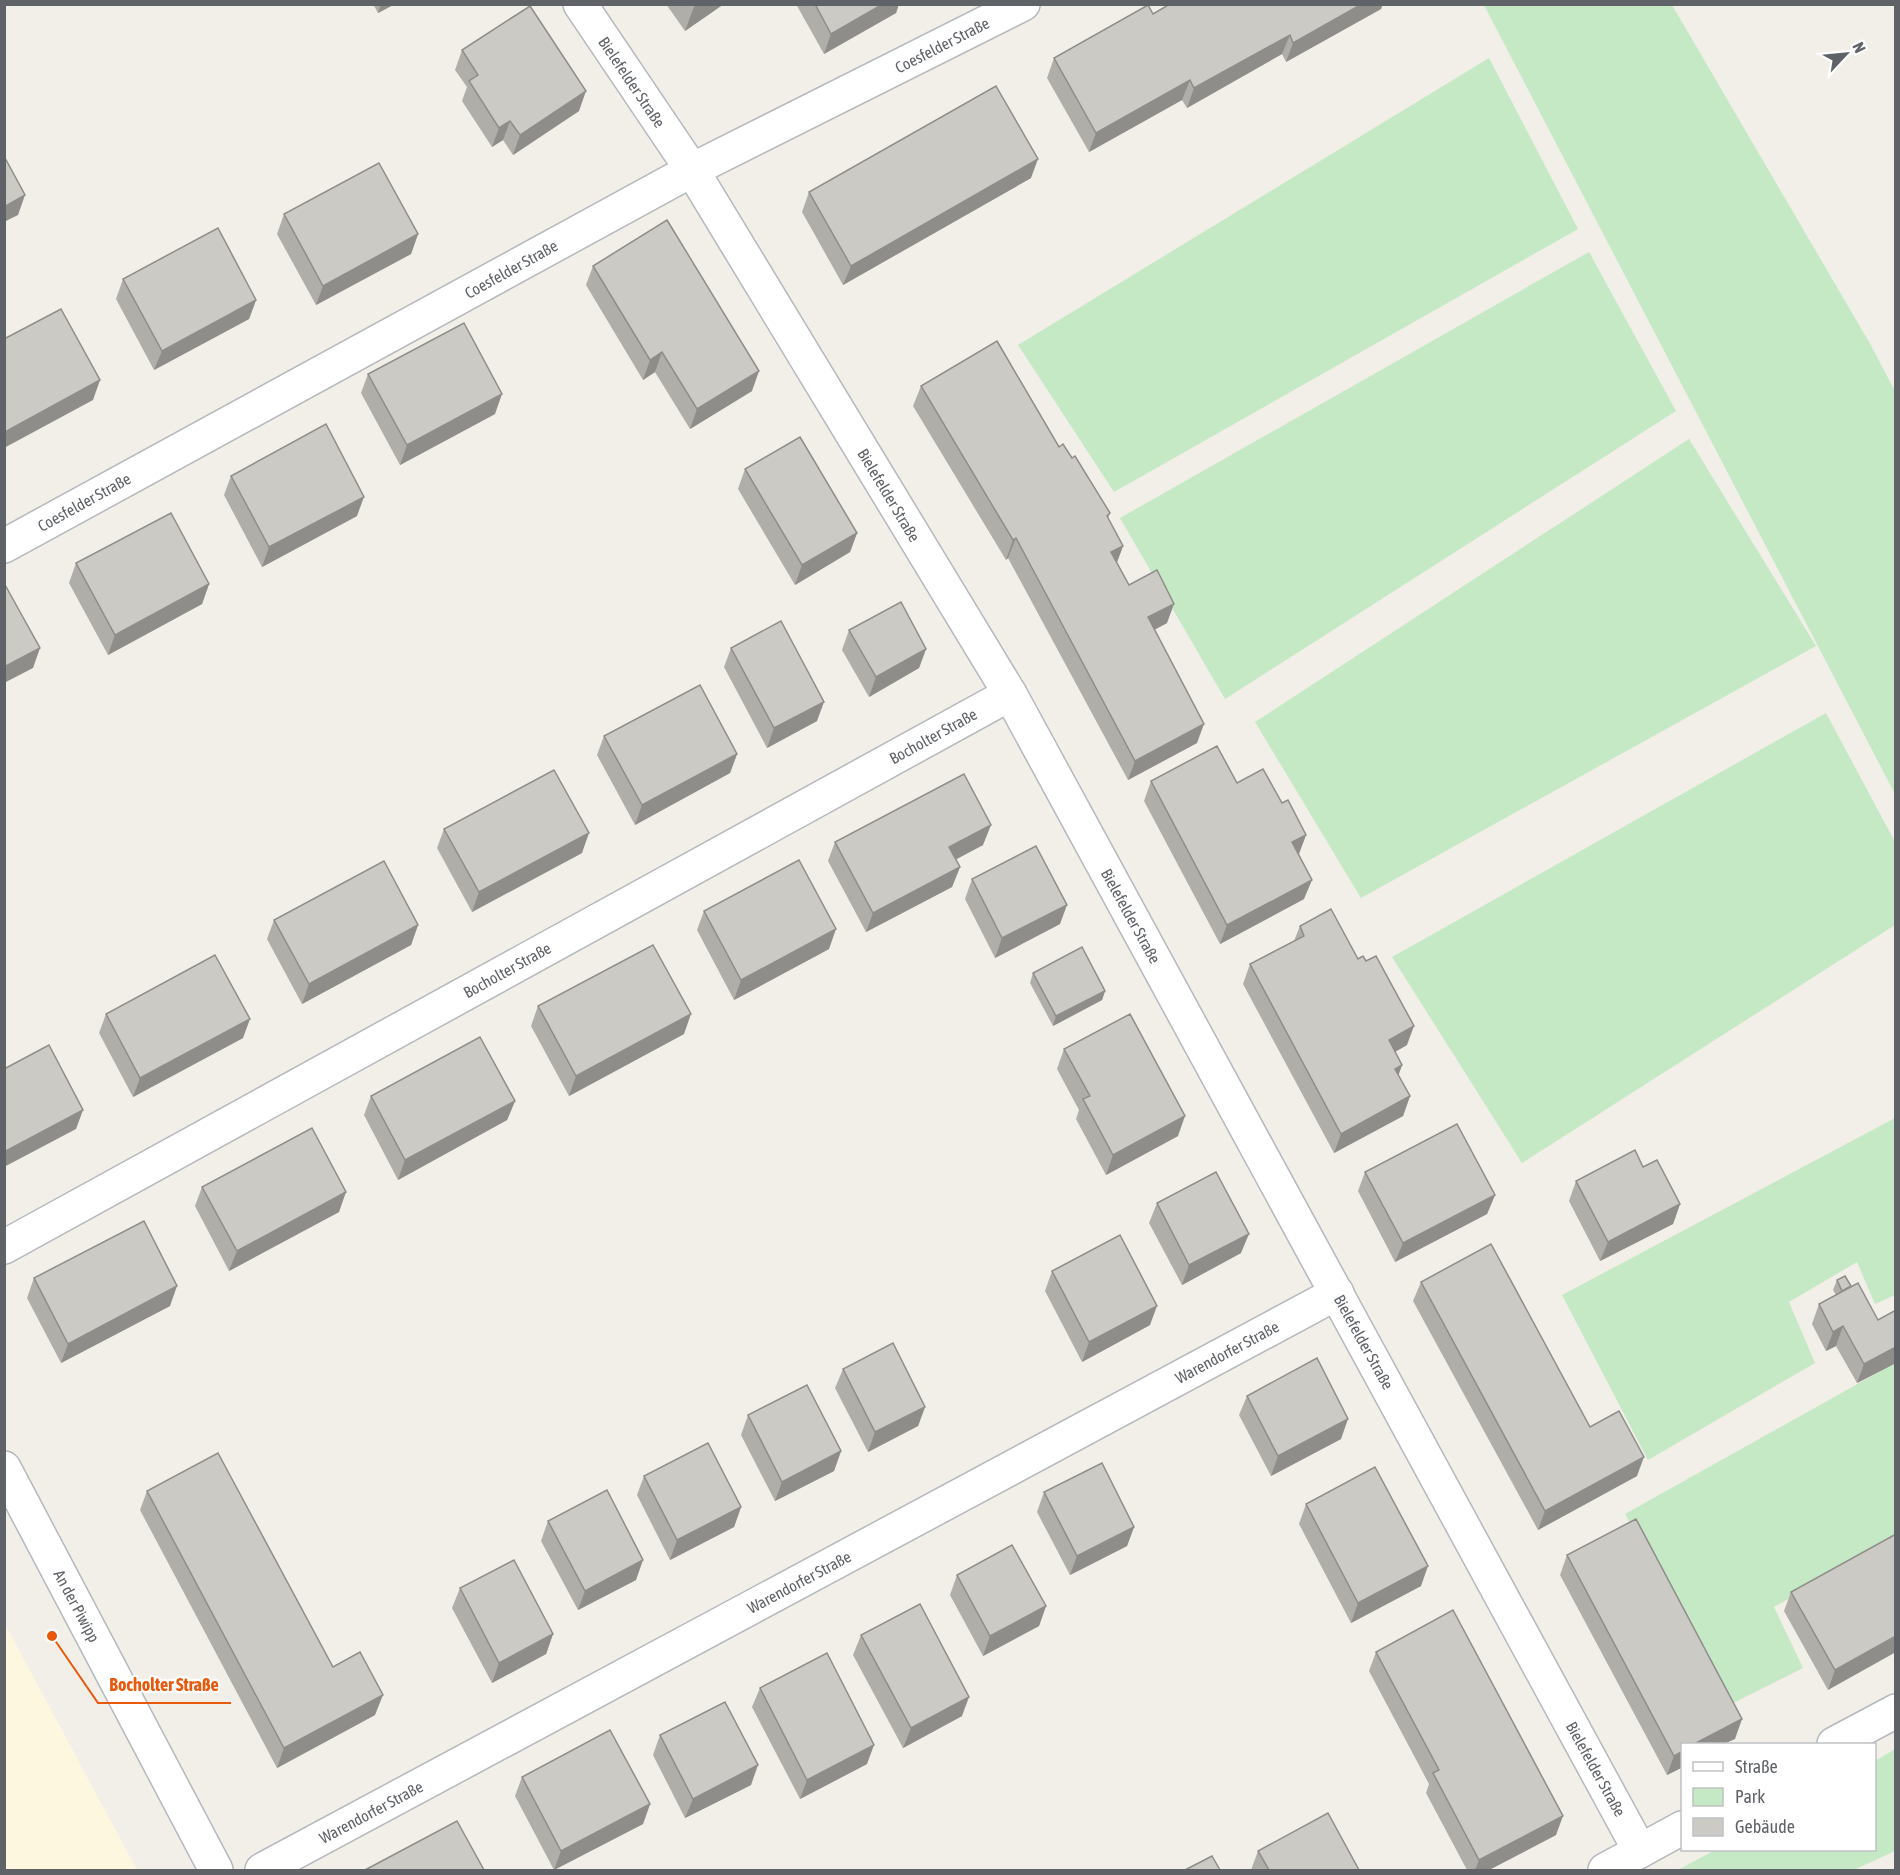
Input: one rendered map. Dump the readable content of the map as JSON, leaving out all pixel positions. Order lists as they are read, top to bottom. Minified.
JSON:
{"streets":{"street":["Coesfelder Straße","Bielefelder Straße","Bocholter Straße","Warendorfer Straße","An der Piwipp"]},"crossings":[["Coesfelder Straße","Bielefelder Straße"],["Bielefelder Straße","Bocholter Straße"],["Bielefelder Straße","Warendorfer Straße"]],"places":["Bocholter Straße"],"legend":["Straße","Park","Gebäude"],"north":"top right"}
